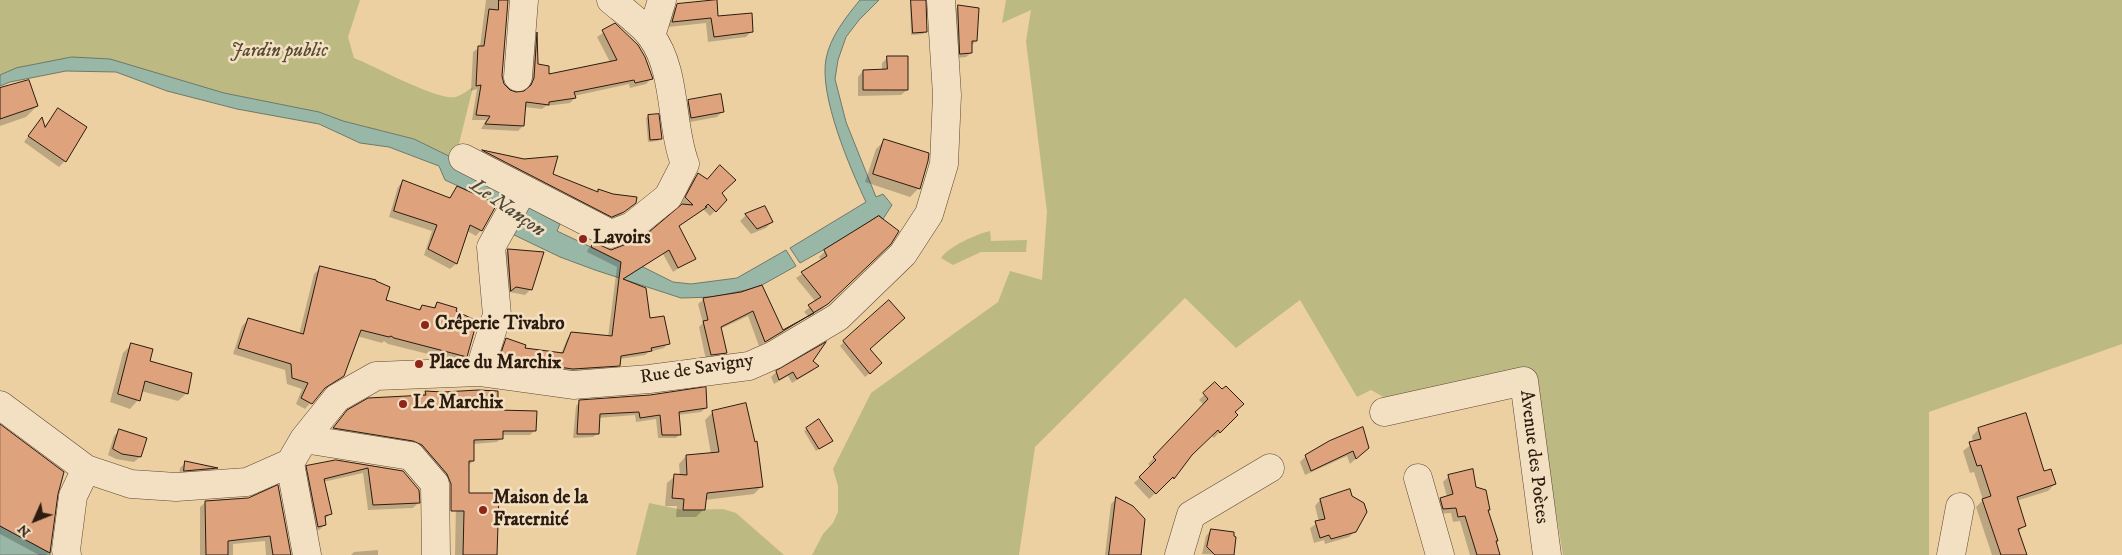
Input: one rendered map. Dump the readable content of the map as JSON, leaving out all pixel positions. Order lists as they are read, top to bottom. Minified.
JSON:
{"streets":{"street":["Rue de Savigny","Avenue des Poètes"]},"water":["Le Nançon"],"parks":["Jardin public"],"places":["Lavoirs","Crêperie Tivabro","Place du Marchix","Le Marchix","Maison de la Fraternité"],"north":"bottom left"}
